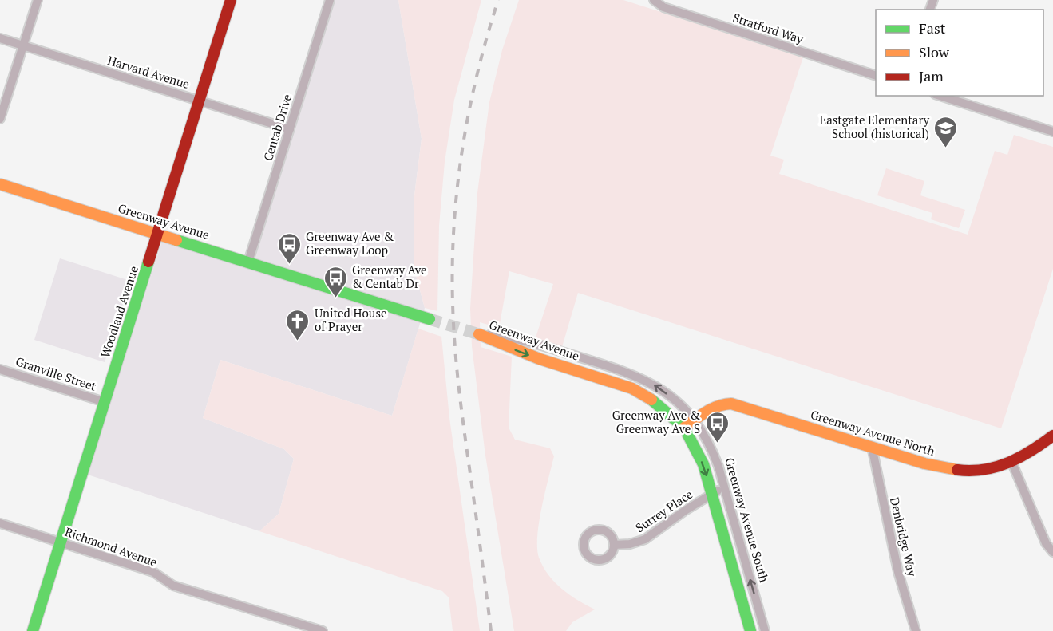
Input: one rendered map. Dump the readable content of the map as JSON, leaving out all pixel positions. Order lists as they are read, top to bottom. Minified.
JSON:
{"streets":{"street":["Stratford Way","Harvard Avenue","Centab Drive","Greenway Avenue","Woodland Avenue","Granville Street","Greenway Avenue North","Surrey Place","Greenway Avenue South","Denbridge Way","Richmond Avenue"]},"crossings":[["Harvard Avenue","Centab Drive"],["Harvard Avenue","Woodland Avenue"],["Centab Drive","Greenway Avenue"],["Greenway Avenue","Woodland Avenue"],["Greenway Avenue","Greenway Avenue North"],["Greenway Avenue","Greenway Avenue South"],["Woodland Avenue","Granville Street"],["Woodland Avenue","Richmond Avenue"],["Greenway Avenue North","Greenway Avenue South"],["Greenway Avenue North","Denbridge Way"],["Surrey Place","Greenway Avenue South"]],"places":{"school or university":["Eastgate Elementary School (historical)"],"bus stop":["Greenway Ave & Greenway Loop","Greenway Ave & Centab Dr","Greenway Ave & Greenway Ave S"],"church":["United House of Prayer"]},"legend":["Fast","Slow","Jam"]}
